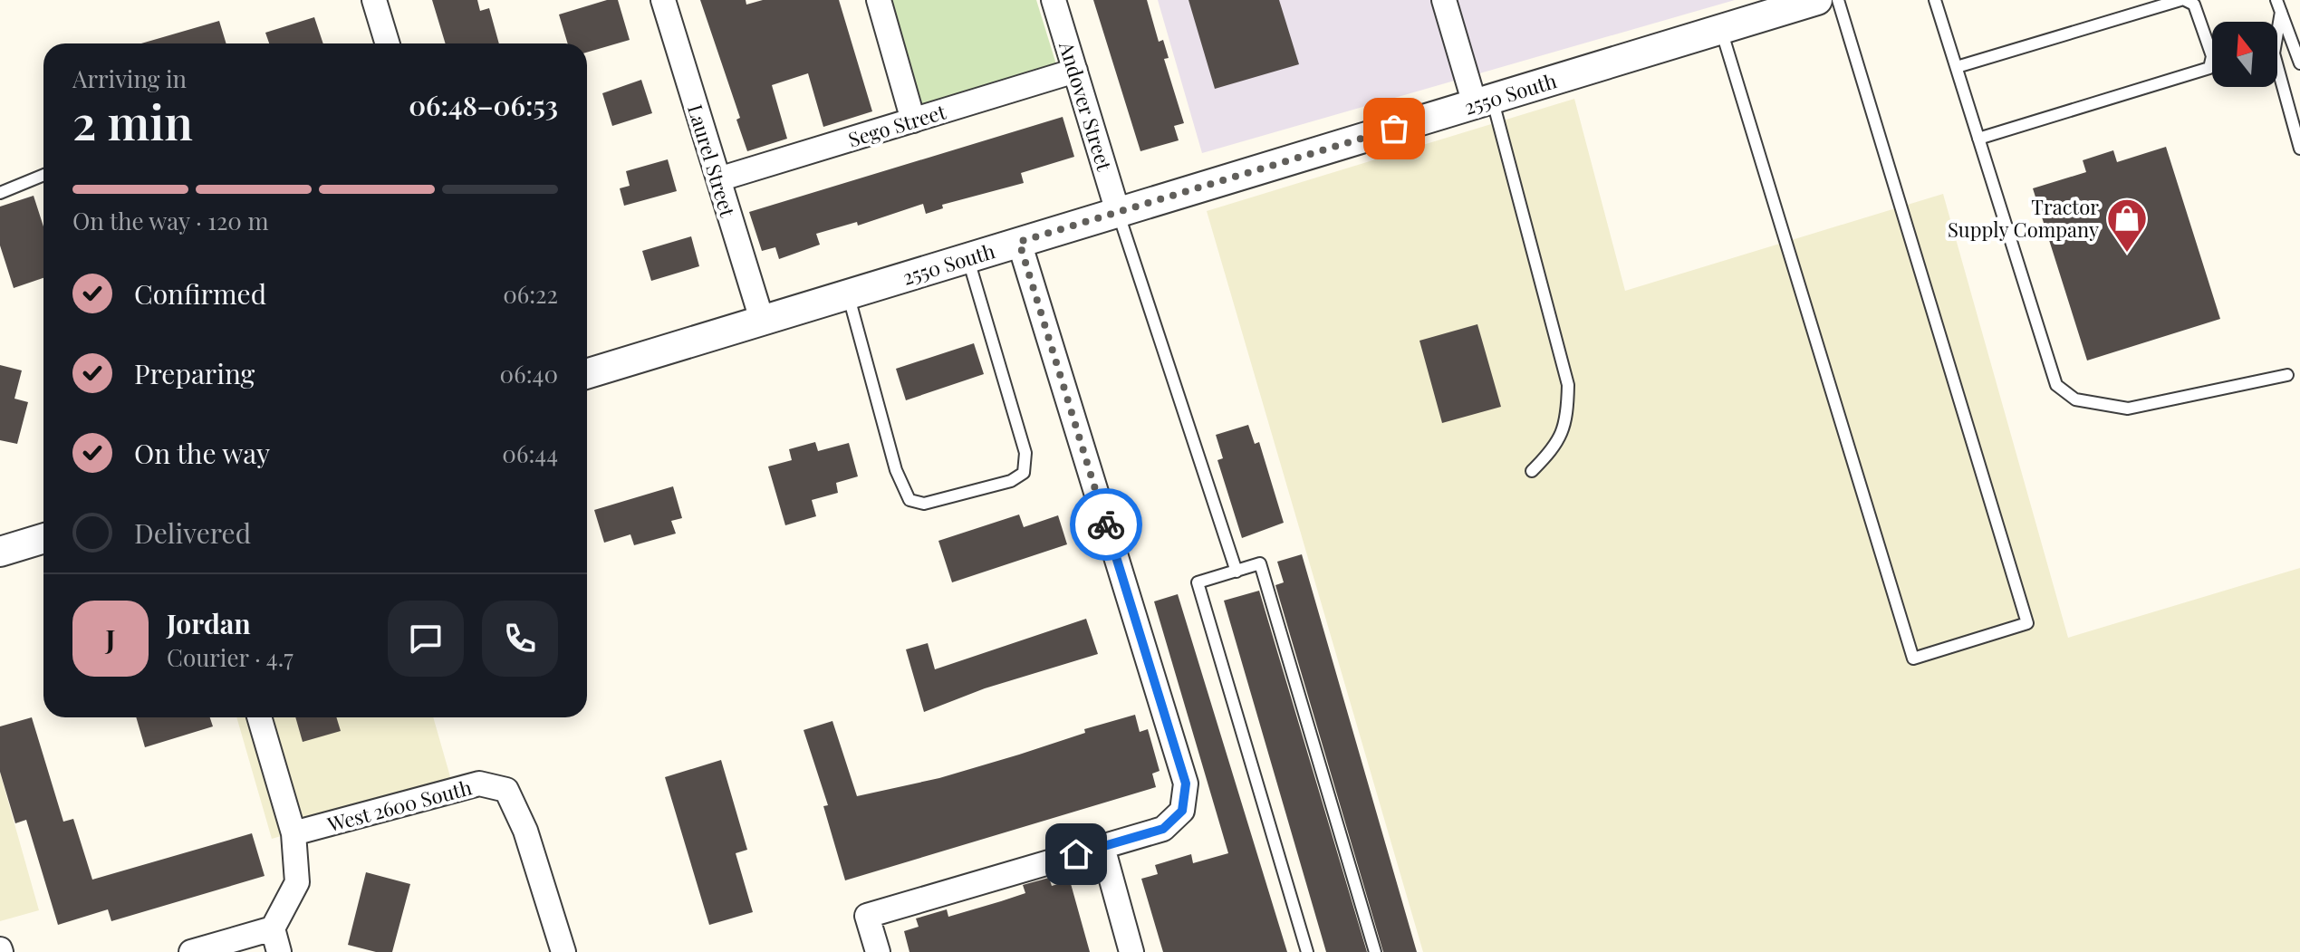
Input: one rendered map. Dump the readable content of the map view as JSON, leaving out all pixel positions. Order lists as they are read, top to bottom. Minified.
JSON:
{"streets":{"street":["2550 South","Andover Street","Sego Street","Laurel Street","West 2600 South"]},"crossings":[["2550 South","Andover Street"],["2550 South","Laurel Street"],["Andover Street","Sego Street"],["Sego Street","Laurel Street"]],"places":{"shop":["Tractor Supply Company"]},"north":"top","page":{"heading":["2 min","Arriving in","06:48–06:53"],"panel":["Jordan","Courier · 4.7"],"bar":"On the way · 120 m","list":[["Confirmed","06:22"],["Preparing","06:40"],["On the way","06:44"],"Delivered"],"round":"J"}}
